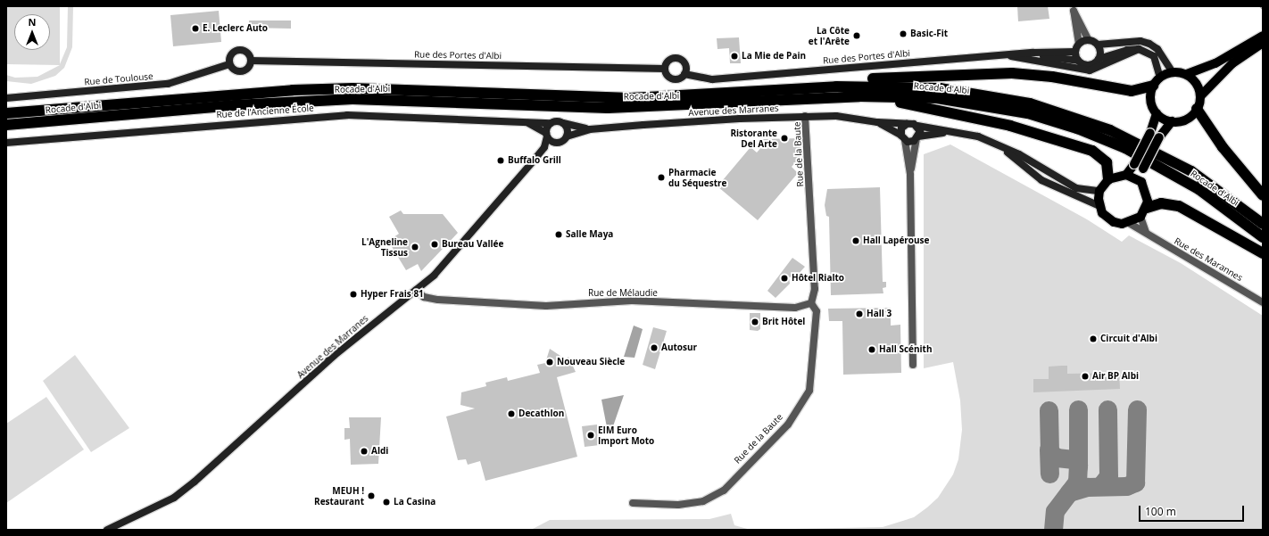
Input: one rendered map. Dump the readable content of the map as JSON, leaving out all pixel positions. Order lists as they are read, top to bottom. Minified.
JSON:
{"streets":{"highway":["Rocade d'Albi"],"street":["Rue des Portes d'Albi","Rue de Toulouse","Avenue des Marranes","Rue de l’Ancienne École","Rue de la Baute","Rue des Marannes","Rue de Mélaudie"]},"crossings":[["Rue des Portes d'Albi","Rue de Toulouse"],["Avenue des Marranes","Rue de l’Ancienne École"],["Avenue des Marranes","Rue de la Baute"],["Avenue des Marranes","Rue de Mélaudie"],["Rue de la Baute","Rue de Mélaudie"]],"places":["E. Leclerc Auto","Basic-Fit","La Côte et l'Arête","La Mie de Pain","Ristorante Del Arte","Buffalo Grill","Pharmacie du Séquestre","Salle Maya","Hall Lapérouse","Bureau Vallée","L'Agneline Tissus","Hôtel Rialto","Hyper Frais 81","Hall 3","Brit Hôtel","Circuit d'Albi","Autosur","Hall Scénith","Nouveau Siècle","Air BP Albi","Decathlon","EIM Euro Import Moto","Aldi","MEUH ! Restaurant","La Casina"],"scale_bar":"100 m","north":"top"}
